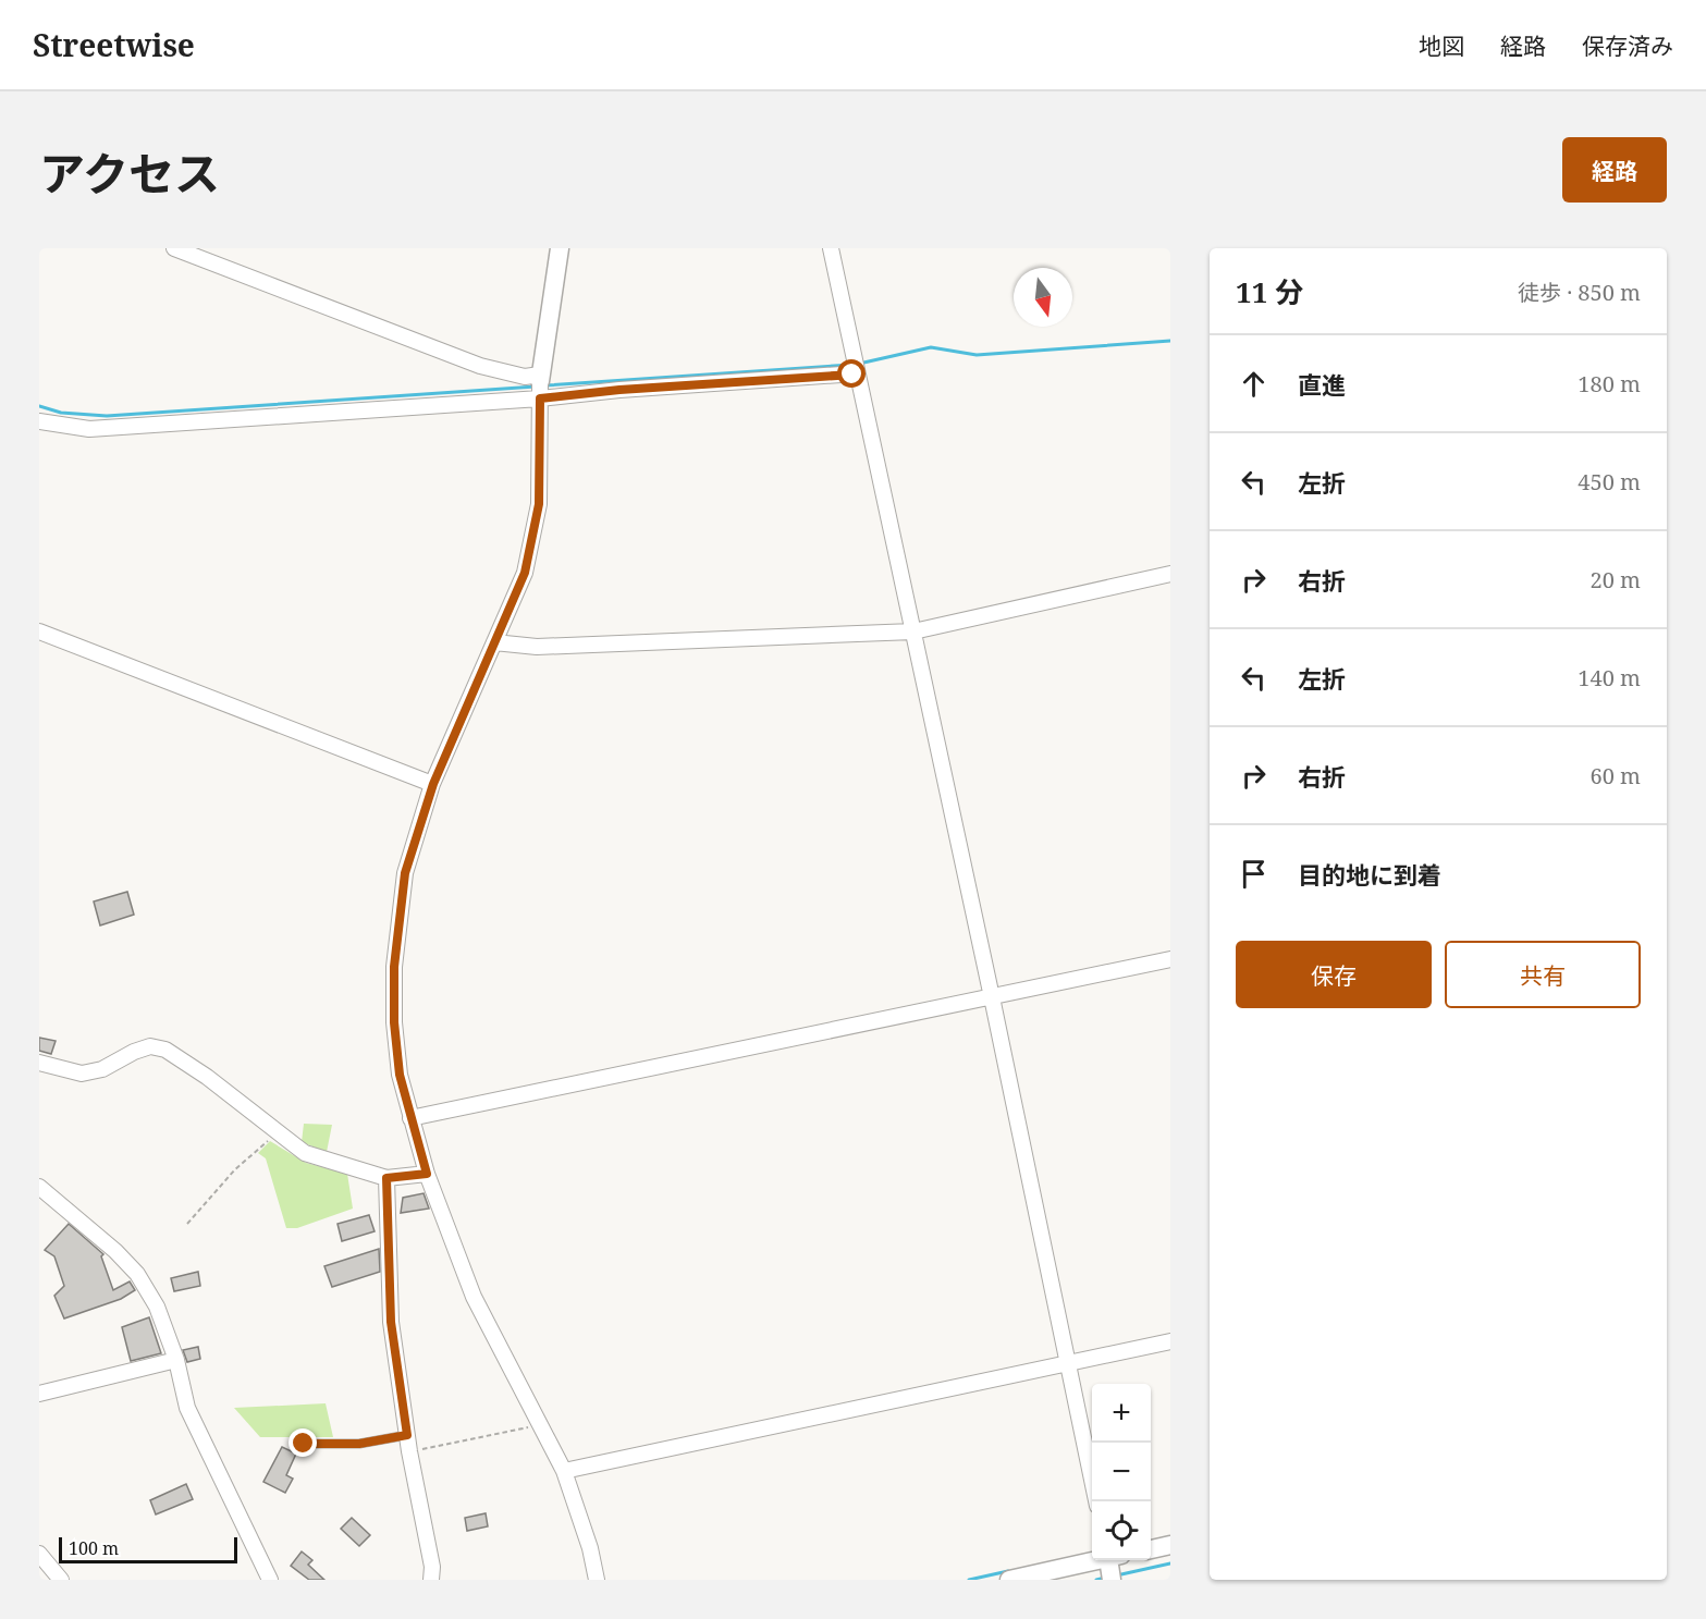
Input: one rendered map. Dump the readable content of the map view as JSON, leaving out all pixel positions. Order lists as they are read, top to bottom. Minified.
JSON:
{"scale_bar":"100 m","north":"bottom","page":{"header":"Streetwise","nav":["地図","経路","保存済み"],"title":"アクセス","buttons":["経路",["保存","共有"]],"heading":["11 分","徒歩 · 850 m"],"list":[["直進","180 m"],["左折","450 m"],["右折","20 m"],["左折","140 m"],["右折","60 m"],"目的地に到着"],"map_buttons":["+","−"],"scale":"100 m"}}
